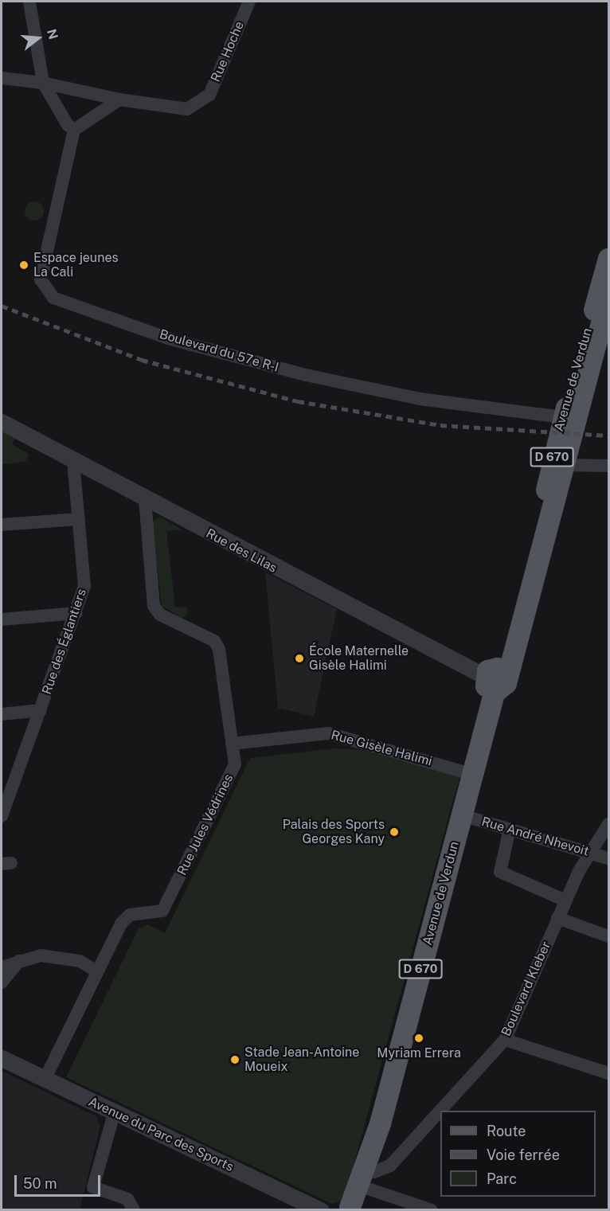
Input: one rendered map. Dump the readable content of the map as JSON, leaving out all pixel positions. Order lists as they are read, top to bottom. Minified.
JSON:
{"streets":{"main road":["Avenue de Verdun","D 670"],"street":["Rue Hoche","Boulevard du 57e R-I","Rue des Lilas","Rue des Églantiers","Rue Gisèle Halimi","Rue Jules Védrines","Rue André Nhevoit","Boulevard Kleber","Avenue du Parc des Sports"]},"crossings":[["Boulevard du 57e R-I","Avenue de Verdun"],["Avenue de Verdun","Rue des Lilas"],["Avenue de Verdun","Rue Gisèle Halimi"],["Avenue de Verdun","Rue André Nhevoit"],["Avenue de Verdun","Boulevard Kleber"],["Rue des Lilas","Rue des Églantiers"],["Rue des Lilas","Rue Jules Védrines"],["Rue Gisèle Halimi","Rue Jules Védrines"],["Rue Jules Védrines","Avenue du Parc des Sports"],["Rue André Nhevoit","Boulevard Kleber"]],"places":["Espace jeunes La Cali","École Maternelle Gisèle Halimi","Palais des Sports Georges Kany","Myriam Errera","Stade Jean-Antoine Moueix"],"legend":["Route","Voie ferrée","Parc"],"scale_bar":"50 m","north":"right"}
